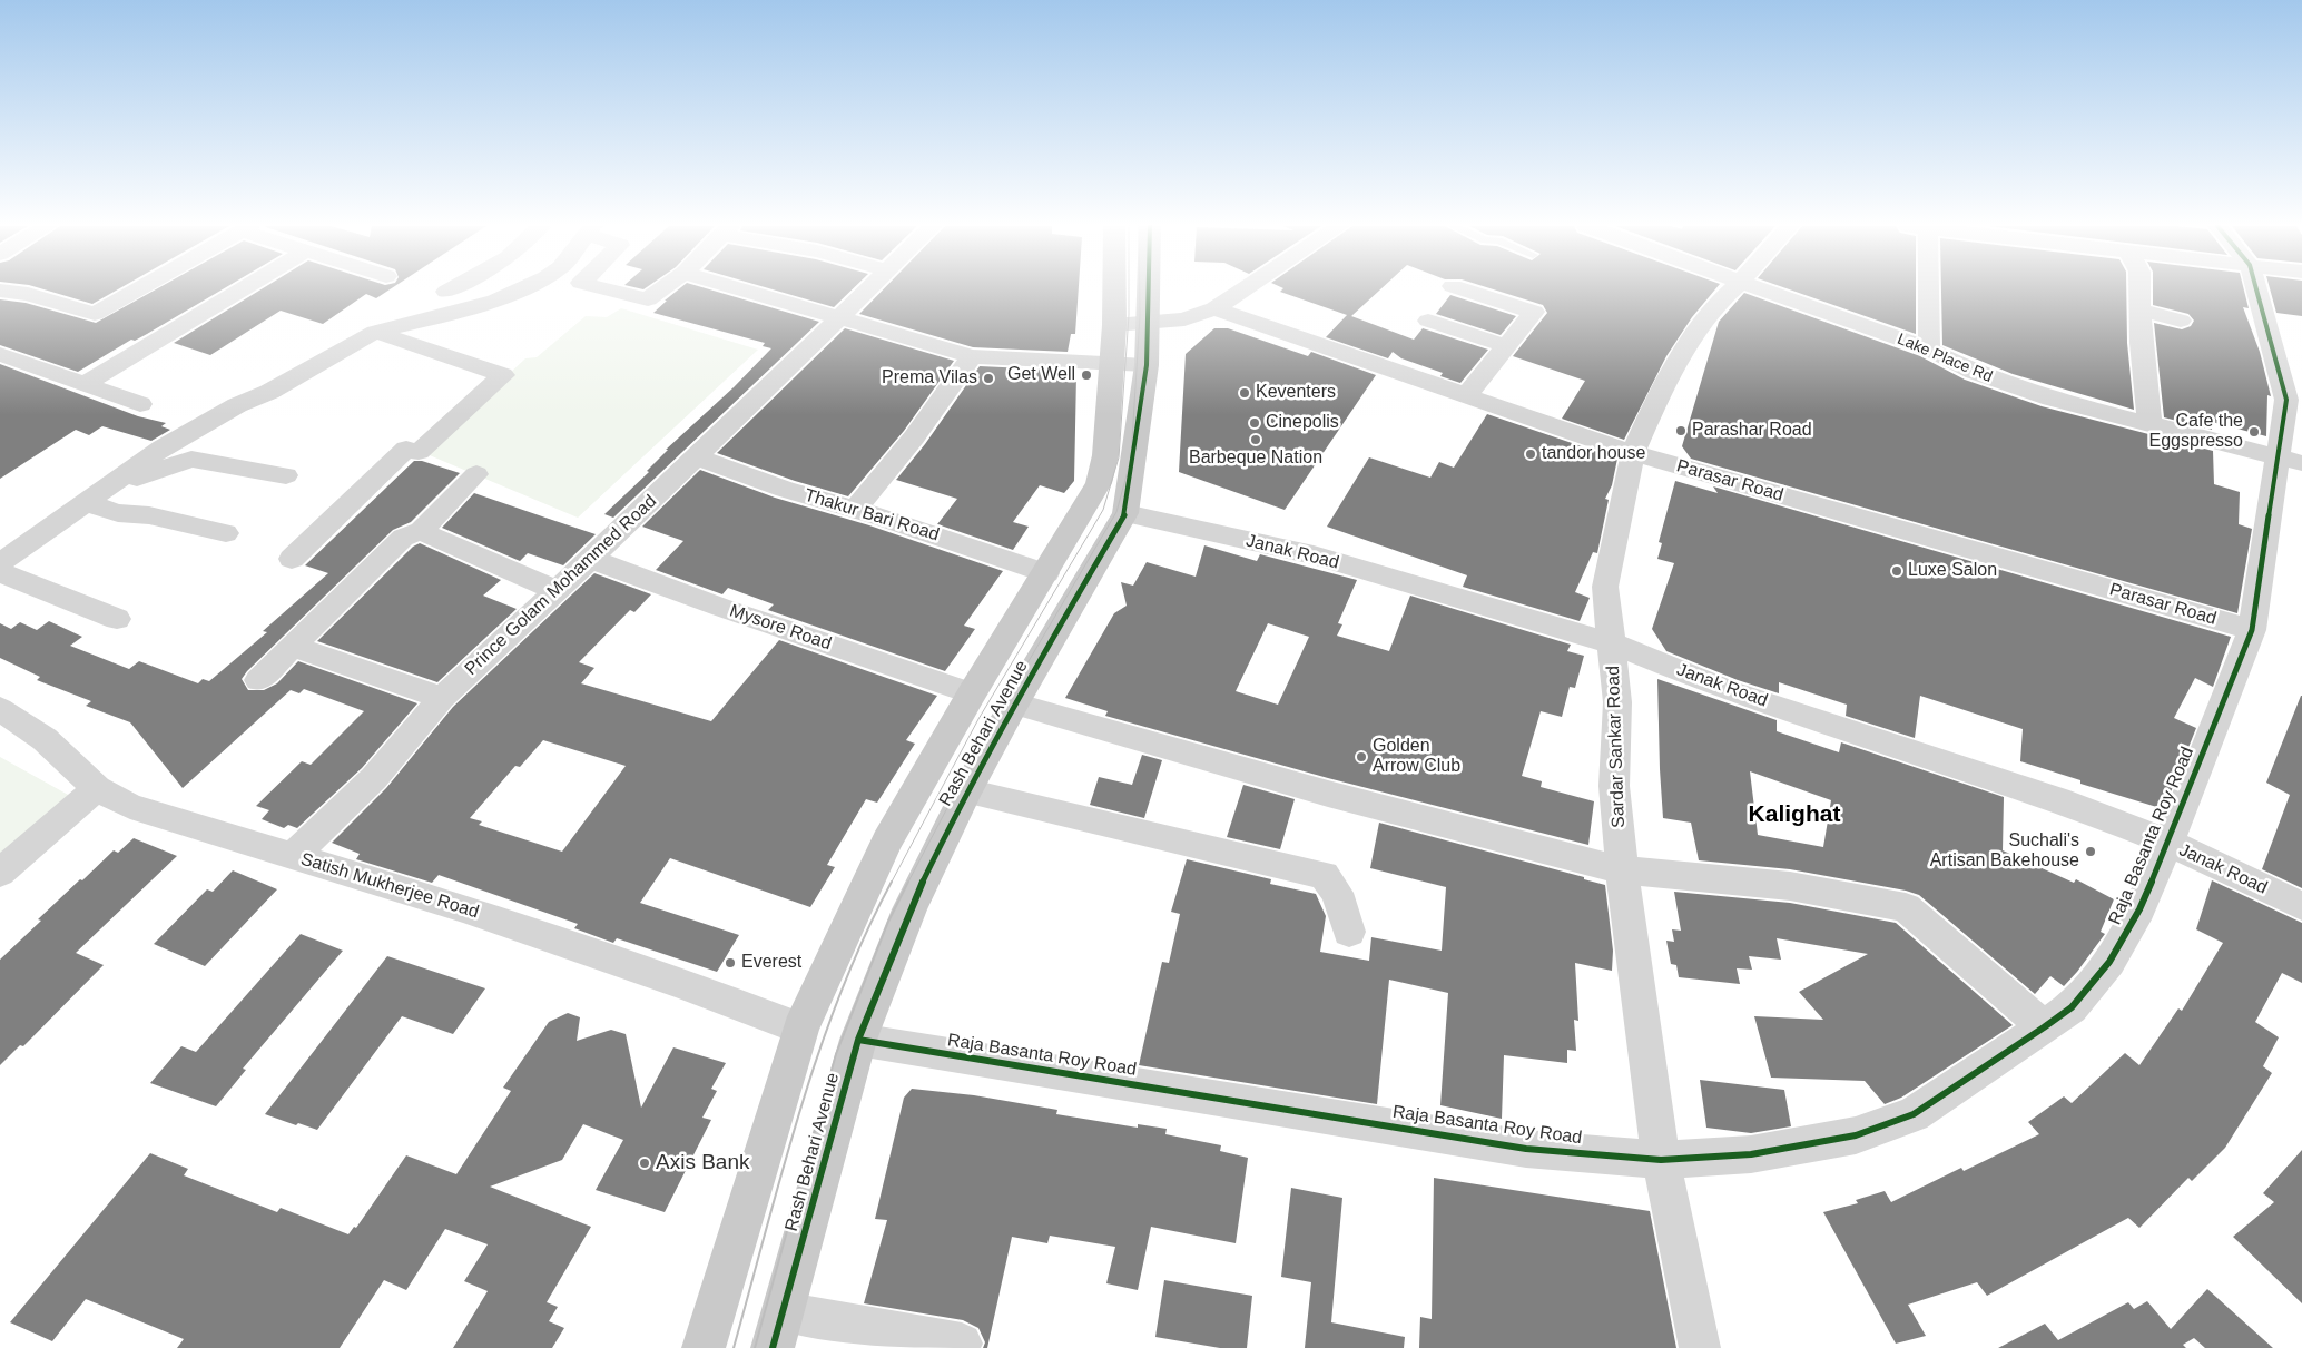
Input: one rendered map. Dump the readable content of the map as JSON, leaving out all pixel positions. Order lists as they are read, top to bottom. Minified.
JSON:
{"streets":{"main road":["Rash Behari Avenue"],"street":["Lake Place Rd","Parasar Road","Thakur Bari Road","Janak Road","Prince Golam Mohammed Road","Mysore Road","Sardar Sankar Road","Raja Basanta Roy Road","Satish Mukherjee Road"]},"crossings":[["Lake Place Rd","Raja Basanta Roy Road"],["Parasar Road","Sardar Sankar Road"],["Parasar Road","Raja Basanta Roy Road"],["Thakur Bari Road","Prince Golam Mohammed Road"],["Thakur Bari Road","Rash Behari Avenue"],["Janak Road","Rash Behari Avenue"],["Janak Road","Sardar Sankar Road"],["Janak Road","Raja Basanta Roy Road"],["Prince Golam Mohammed Road","Mysore Road"],["Prince Golam Mohammed Road","Satish Mukherjee Road"],["Mysore Road","Rash Behari Avenue"],["Rash Behari Avenue","Raja Basanta Roy Road"],["Rash Behari Avenue","Satish Mukherjee Road"],["Sardar Sankar Road","Raja Basanta Roy Road"]],"districts":["Kalighat"],"places":["Get Well","Prema Vilas","Keventers","Cinepolis","Parashar Road","Cafe the Eggspresso","Barbeque Nation","tandor house","Luxe Salon","Golden Arrow Club","Suchali's Artisan Bakehouse","Everest","Axis Bank"]}
